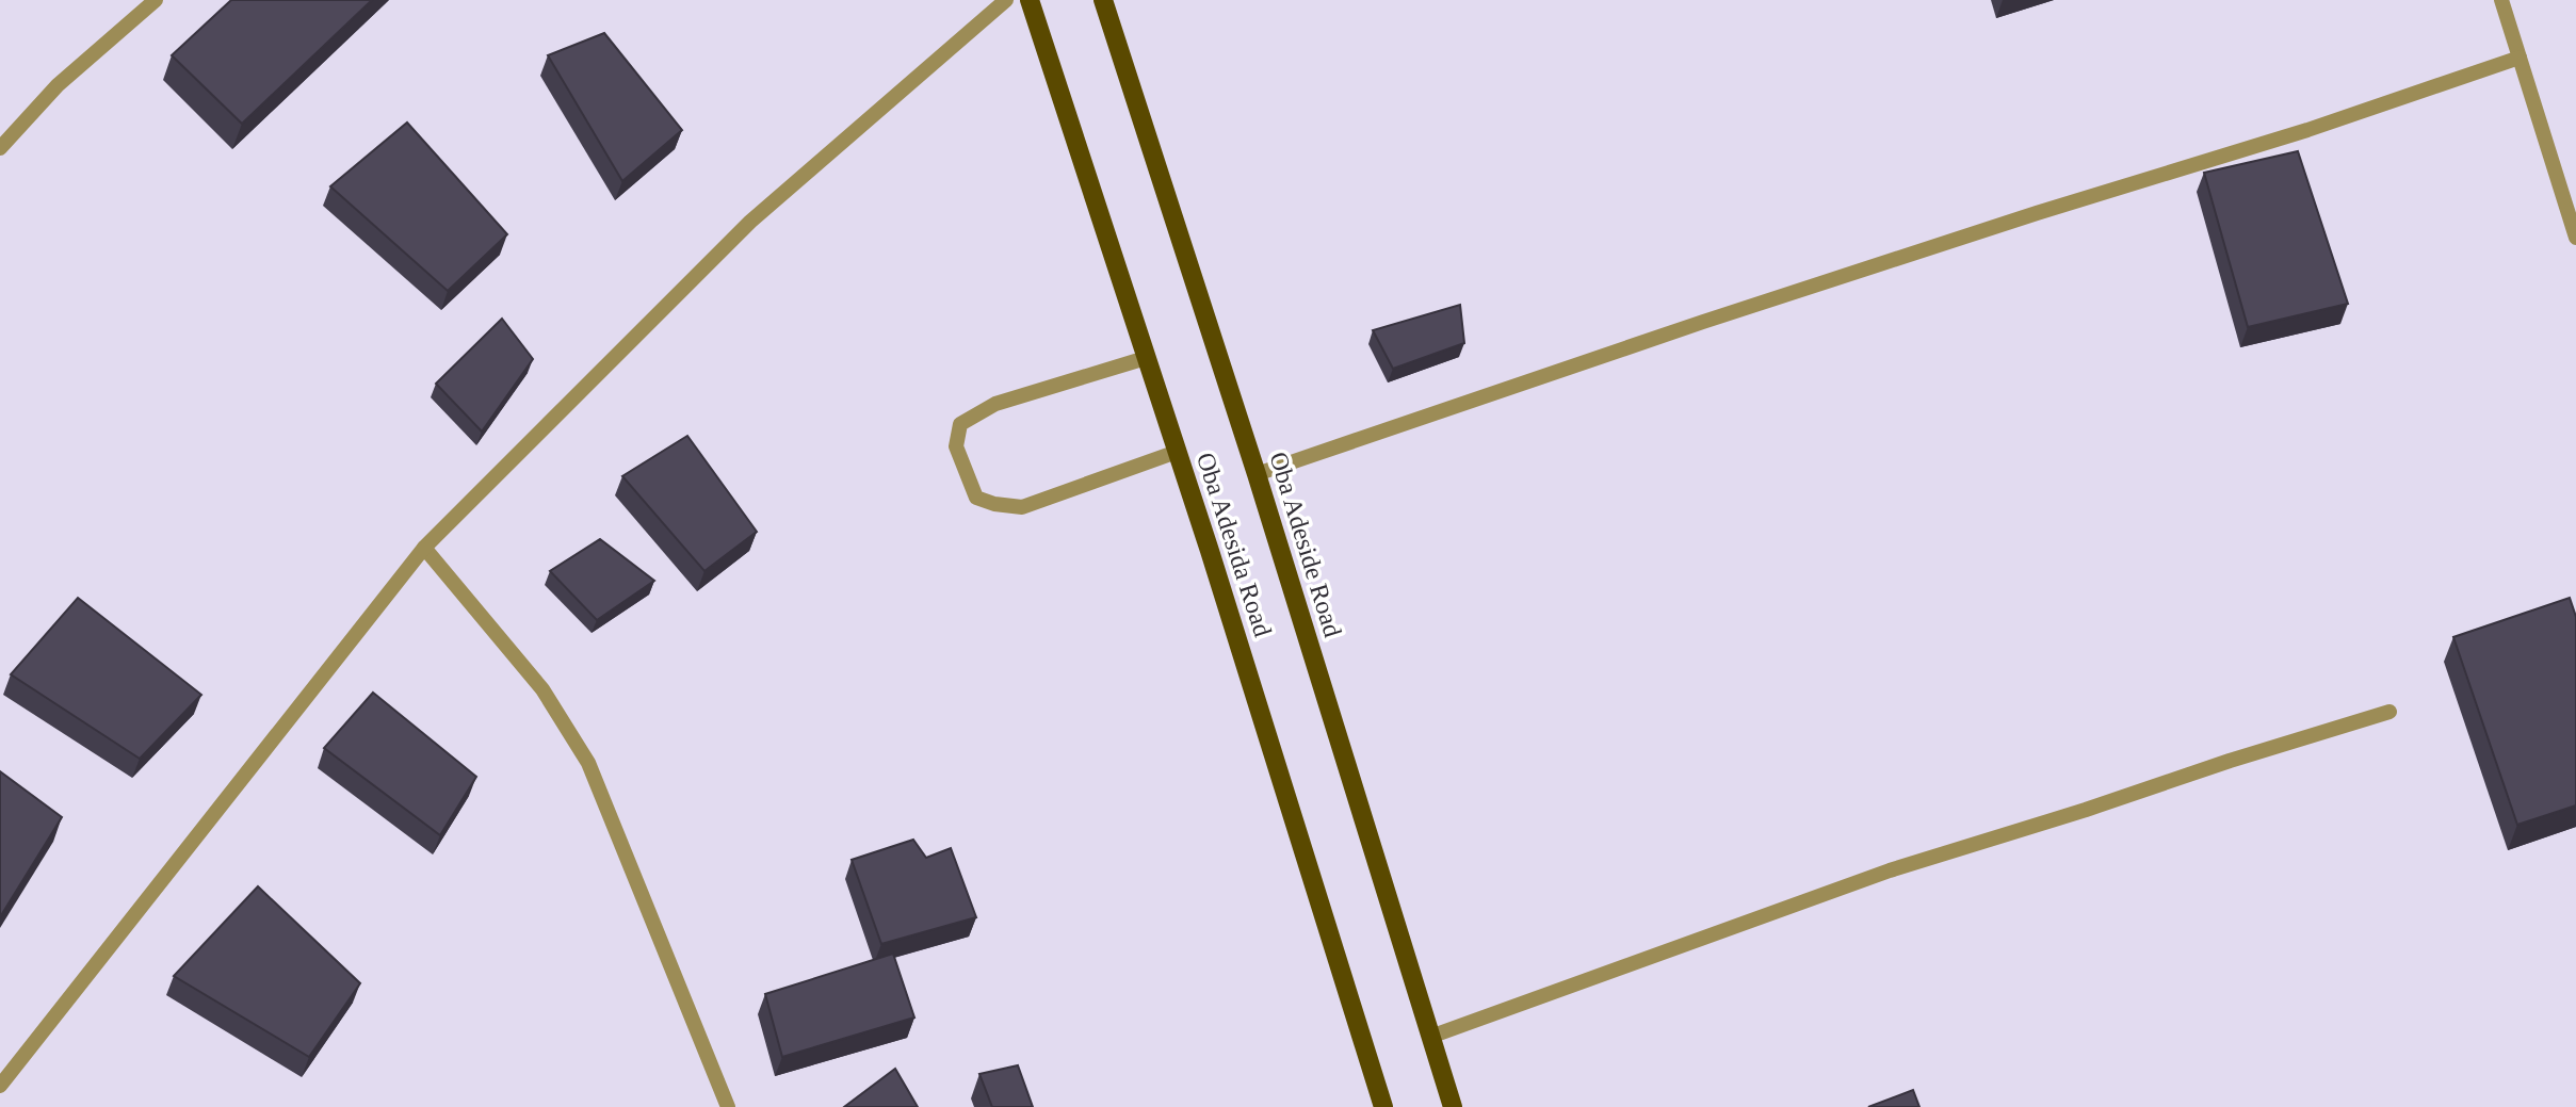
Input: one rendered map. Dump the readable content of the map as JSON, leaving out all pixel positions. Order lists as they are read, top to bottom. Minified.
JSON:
{"streets":{"main road":["Oba Adesida Road","Oba Adeside Road"]}}
